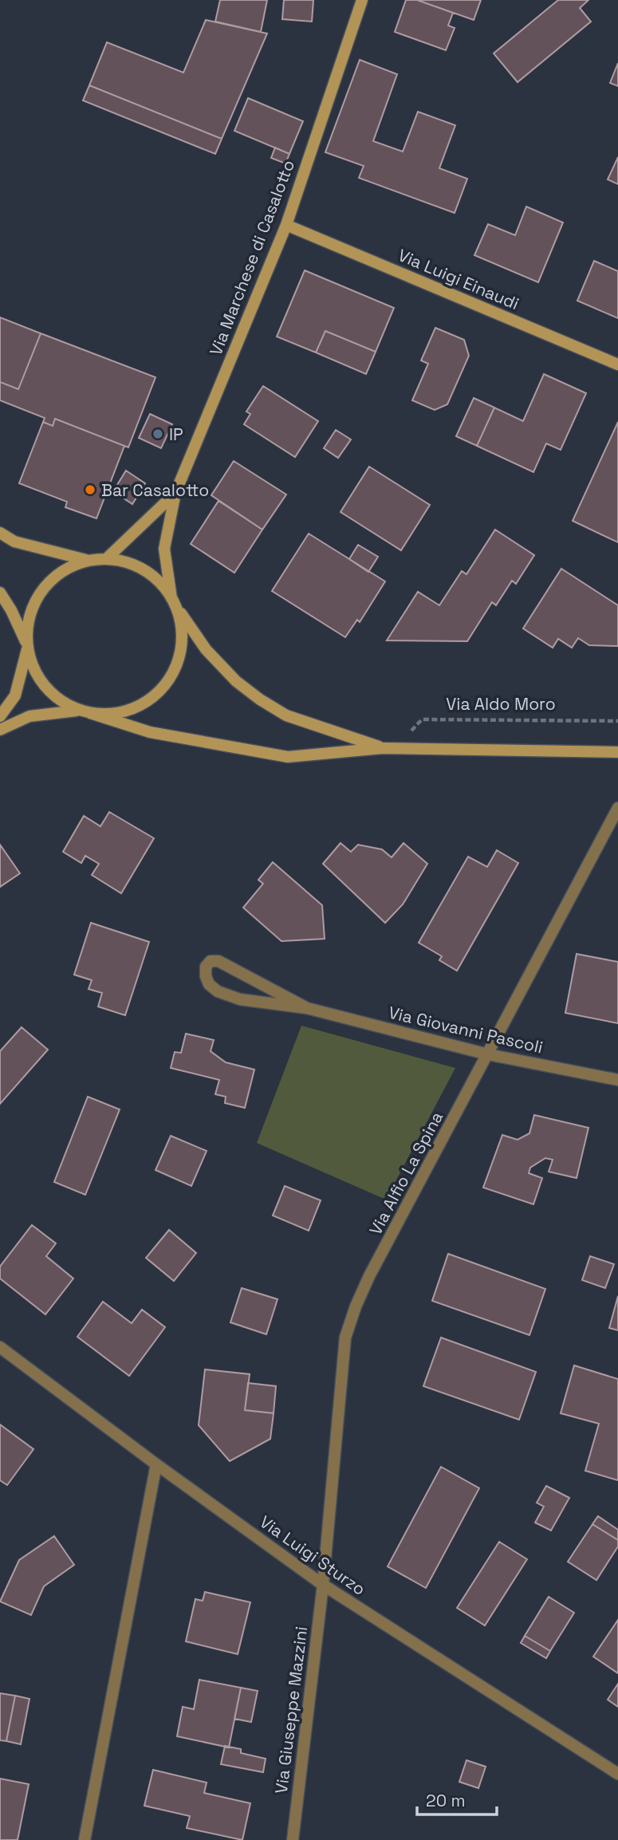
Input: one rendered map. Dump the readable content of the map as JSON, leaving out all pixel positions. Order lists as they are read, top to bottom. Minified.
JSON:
{"streets":{"main road":["Via Marchese di Casalotto","Via Luigi Einaudi"],"street":["Via Giovanni Pascoli","Via Alfio La Spina","Via Luigi Sturzo","Via Giuseppe Mazzini"],"path":["Via Aldo Moro"]},"crossings":[["Via Marchese di Casalotto","Via Luigi Einaudi"],["Via Giovanni Pascoli","Via Alfio La Spina"],["Via Alfio La Spina","Via Luigi Sturzo"],["Via Alfio La Spina","Via Giuseppe Mazzini"],["Via Luigi Sturzo","Via Giuseppe Mazzini"]],"places":["IP","Bar Casalotto"],"scale_bar":"20 m"}
